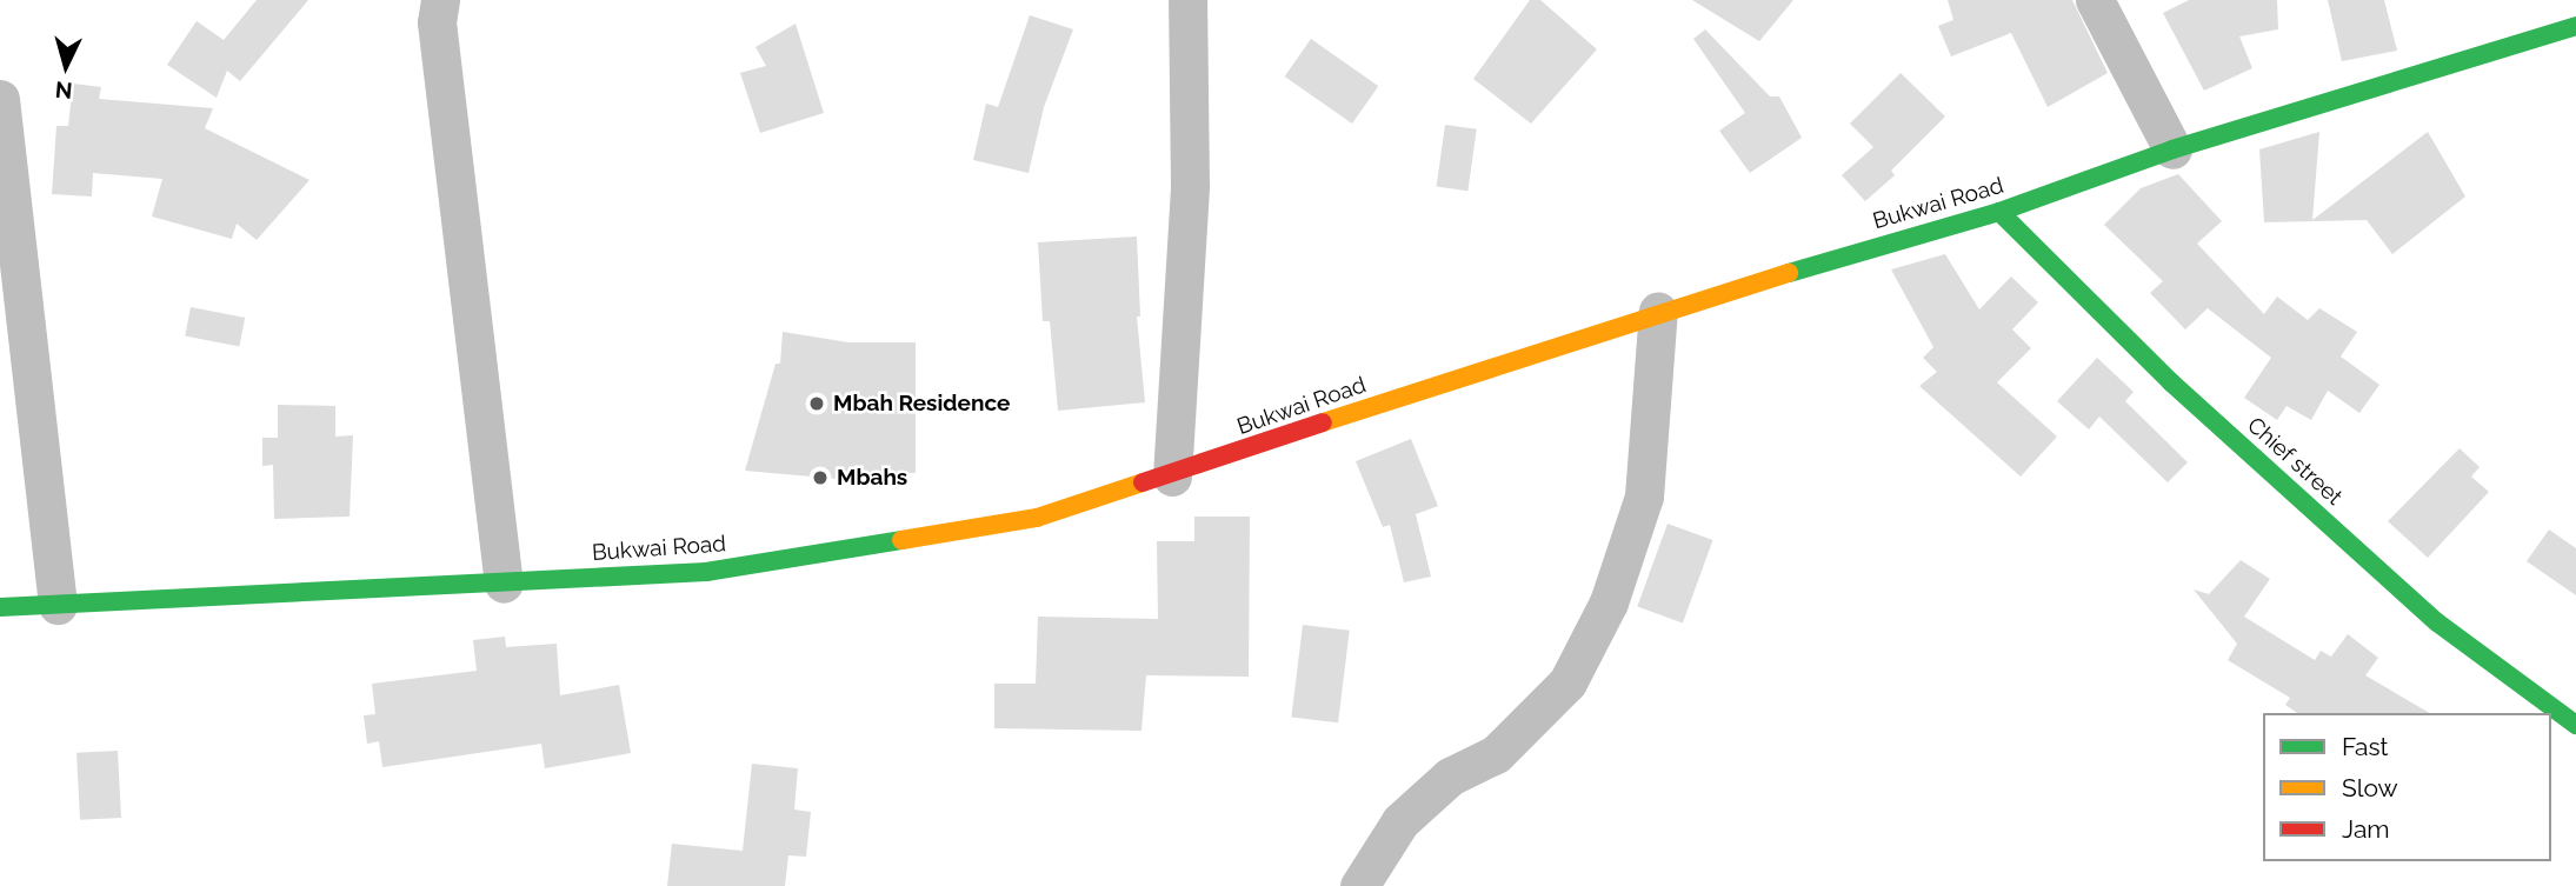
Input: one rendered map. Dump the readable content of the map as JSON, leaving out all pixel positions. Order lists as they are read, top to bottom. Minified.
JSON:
{"streets":{"street":["Bukwai Road","Chief street"]},"crossings":[["Bukwai Road","Chief street"]],"places":["Mbah Residence","Mbahs"],"legend":["Fast","Slow","Jam"],"north":"bottom"}
